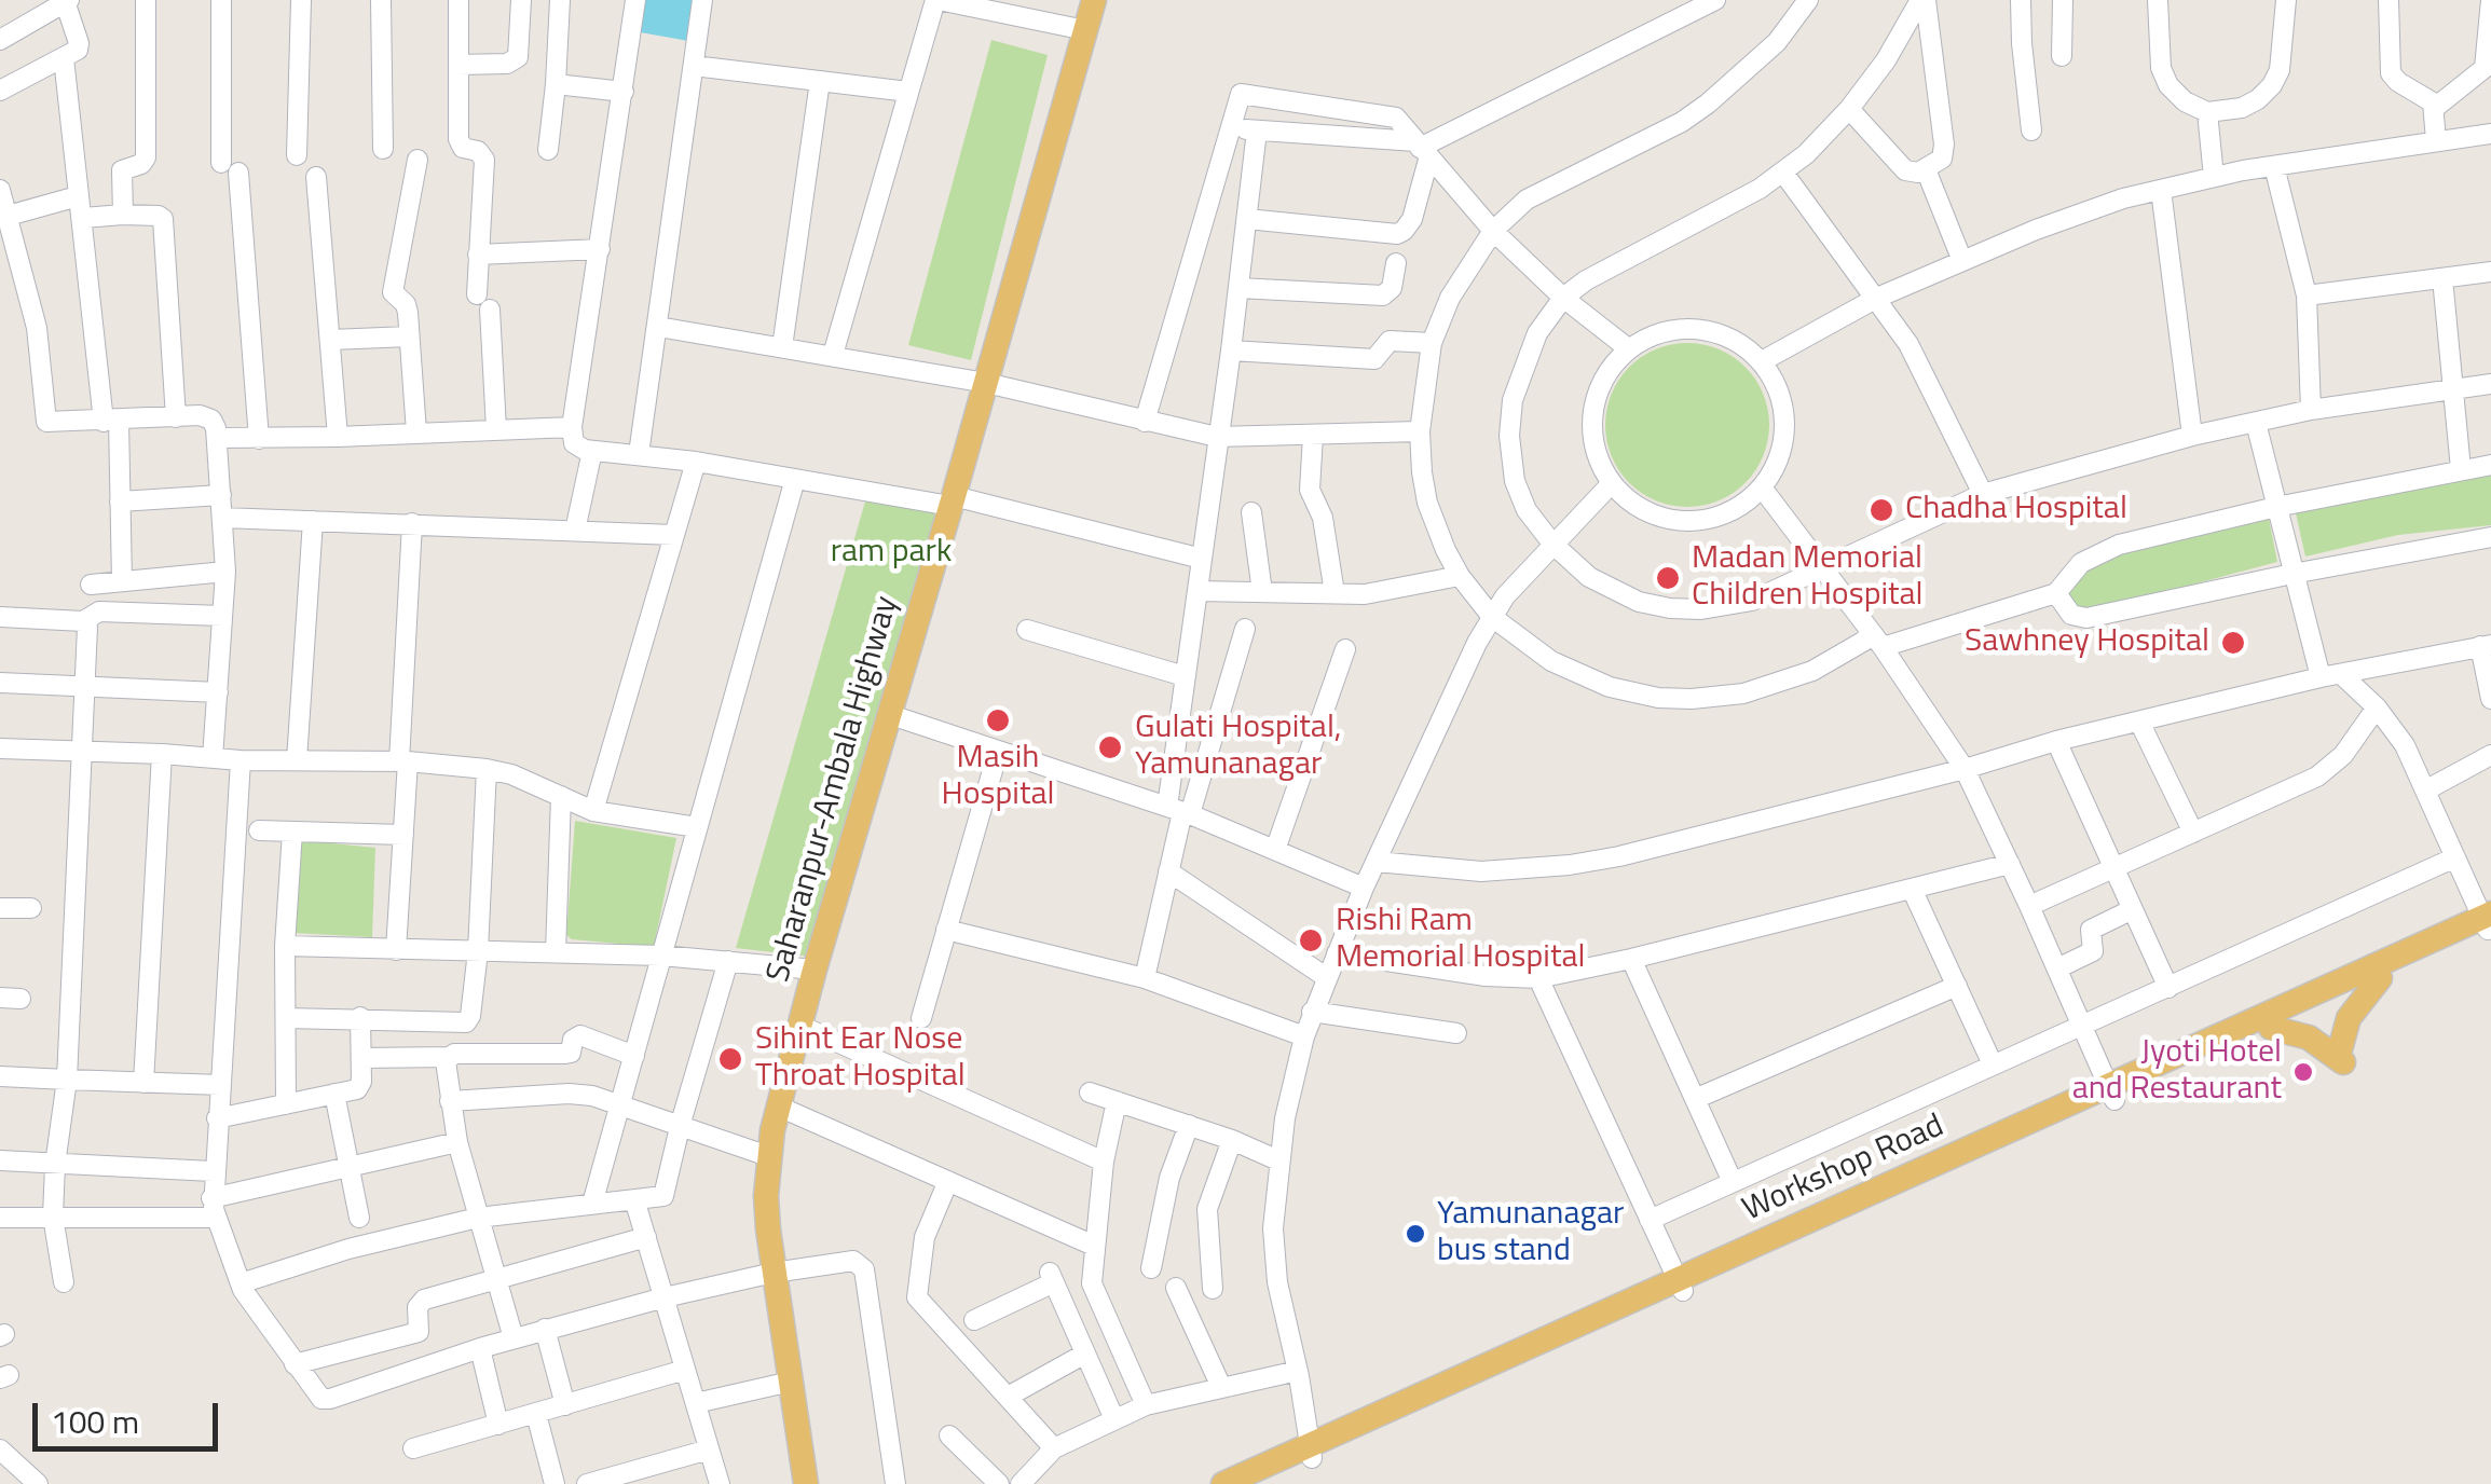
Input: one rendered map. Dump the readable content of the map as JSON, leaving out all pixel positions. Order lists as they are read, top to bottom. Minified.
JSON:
{"streets":{"main road":["Saharanpur-Ambala Highway","Workshop Road"]},"parks":["ram park"],"places":["Chadha Hospital","Madan Memorial Children Hospital","Sawhney Hospital","Masih Hospital","Gulati Hospital, Yamunanagar","Rishi Ram Memorial Hospital","Sihint Ear Nose Throat Hospital","Jyoti Hotel and Restaurant","Yamunanagar bus stand"],"scale_bar":"100 m"}
